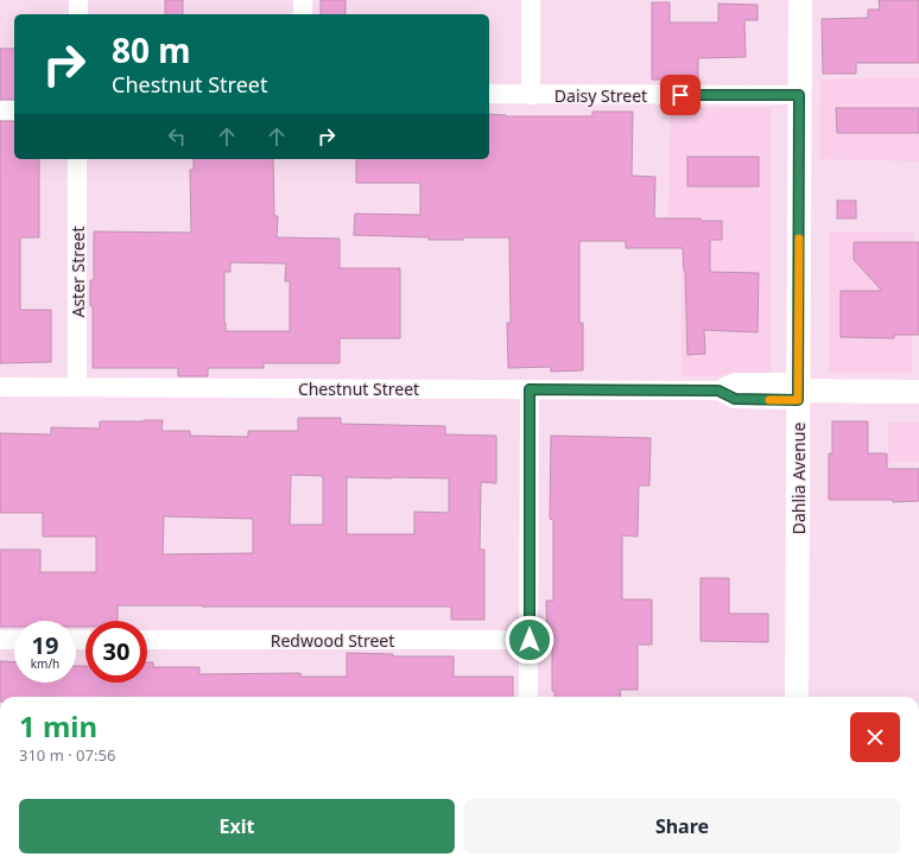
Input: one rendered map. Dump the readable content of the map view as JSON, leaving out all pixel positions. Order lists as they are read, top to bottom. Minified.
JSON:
{"streets":{"street":["Daisy Street","Aster Street","Chestnut Street","Dahlia Avenue","Redwood Street"]},"crossings":[["Daisy Street","Dahlia Avenue"],["Aster Street","Chestnut Street"],["Chestnut Street","Dahlia Avenue"]],"page":{"turn":["80 m","Chestnut Street"],"speed":"19 km/h","limit":"30","heading":["1 min","310 m · 07:56"],"buttons":["Exit","Share"]}}
